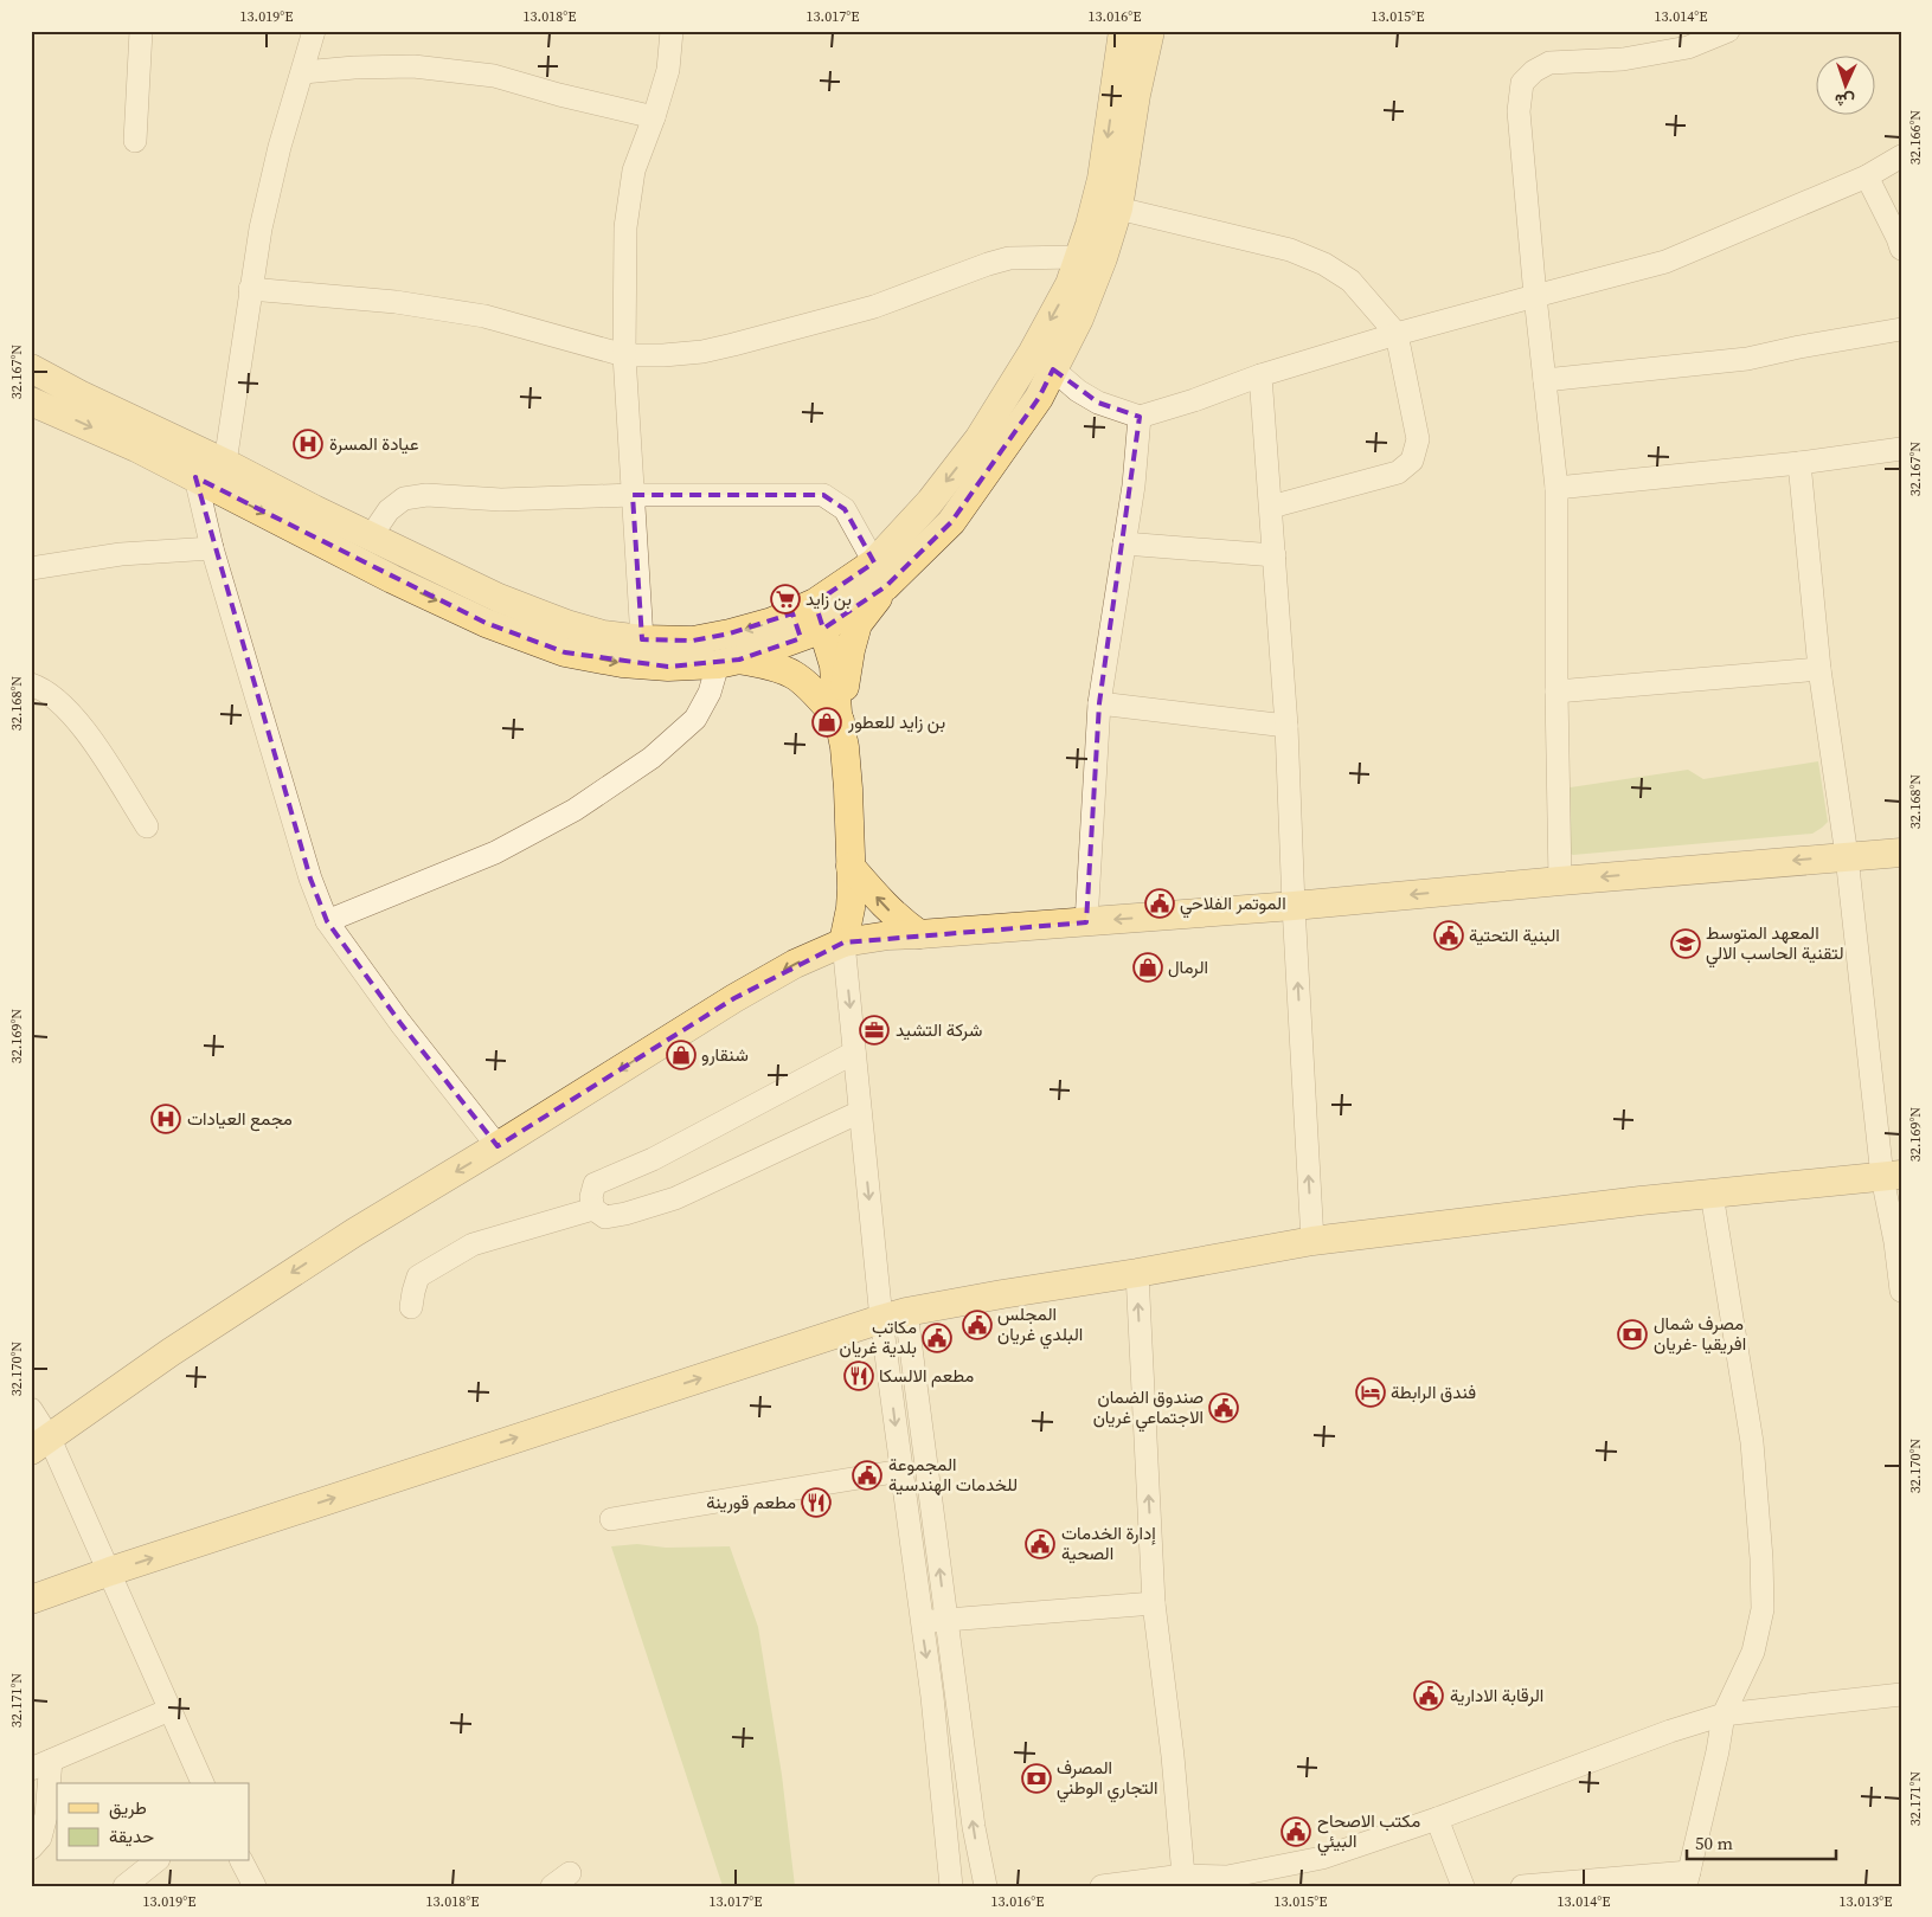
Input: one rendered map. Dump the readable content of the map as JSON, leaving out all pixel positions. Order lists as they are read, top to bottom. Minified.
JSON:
{"places":{"hospital":["عيادة المسرة","مجمع العيادات"],"supermarket":["بن زايد"],"shop":["بن زايد للعطور","الرمال","شنقارو"],"public building":["الموتمر الفلاحي","البنية التحتية","المجلس البلدي غريان","مكاتب بلدية غريان","صندوق الضمان الاجتماعي غريان","المجموعة للخدمات الهندسية","إدارة الخدمات الصحية","الرقابة الادارية","مكتب الاصحاح البيئي"],"school or university":["المعهد المتوسط لتقنية الحاسب الالي"],"office":["شركة التشيد"],"bank":["مصرف شمال افريقيا -غريان","المصرف التجاري الوطني"],"restaurant":["مطعم الالسكا","مطعم قورينة"],"hotel":["فندق الرابطة"]},"legend":["طريق","حديقة"],"scale_bar":"50 m","north":"bottom","coordinates":["13.019°E","13.018°E","13.017°E","13.016°E","13.015°E","13.014°E","32.166°N","32.167°N","32.168°N","32.169°N","32.170°N","32.171°N","13.013°E"]}
